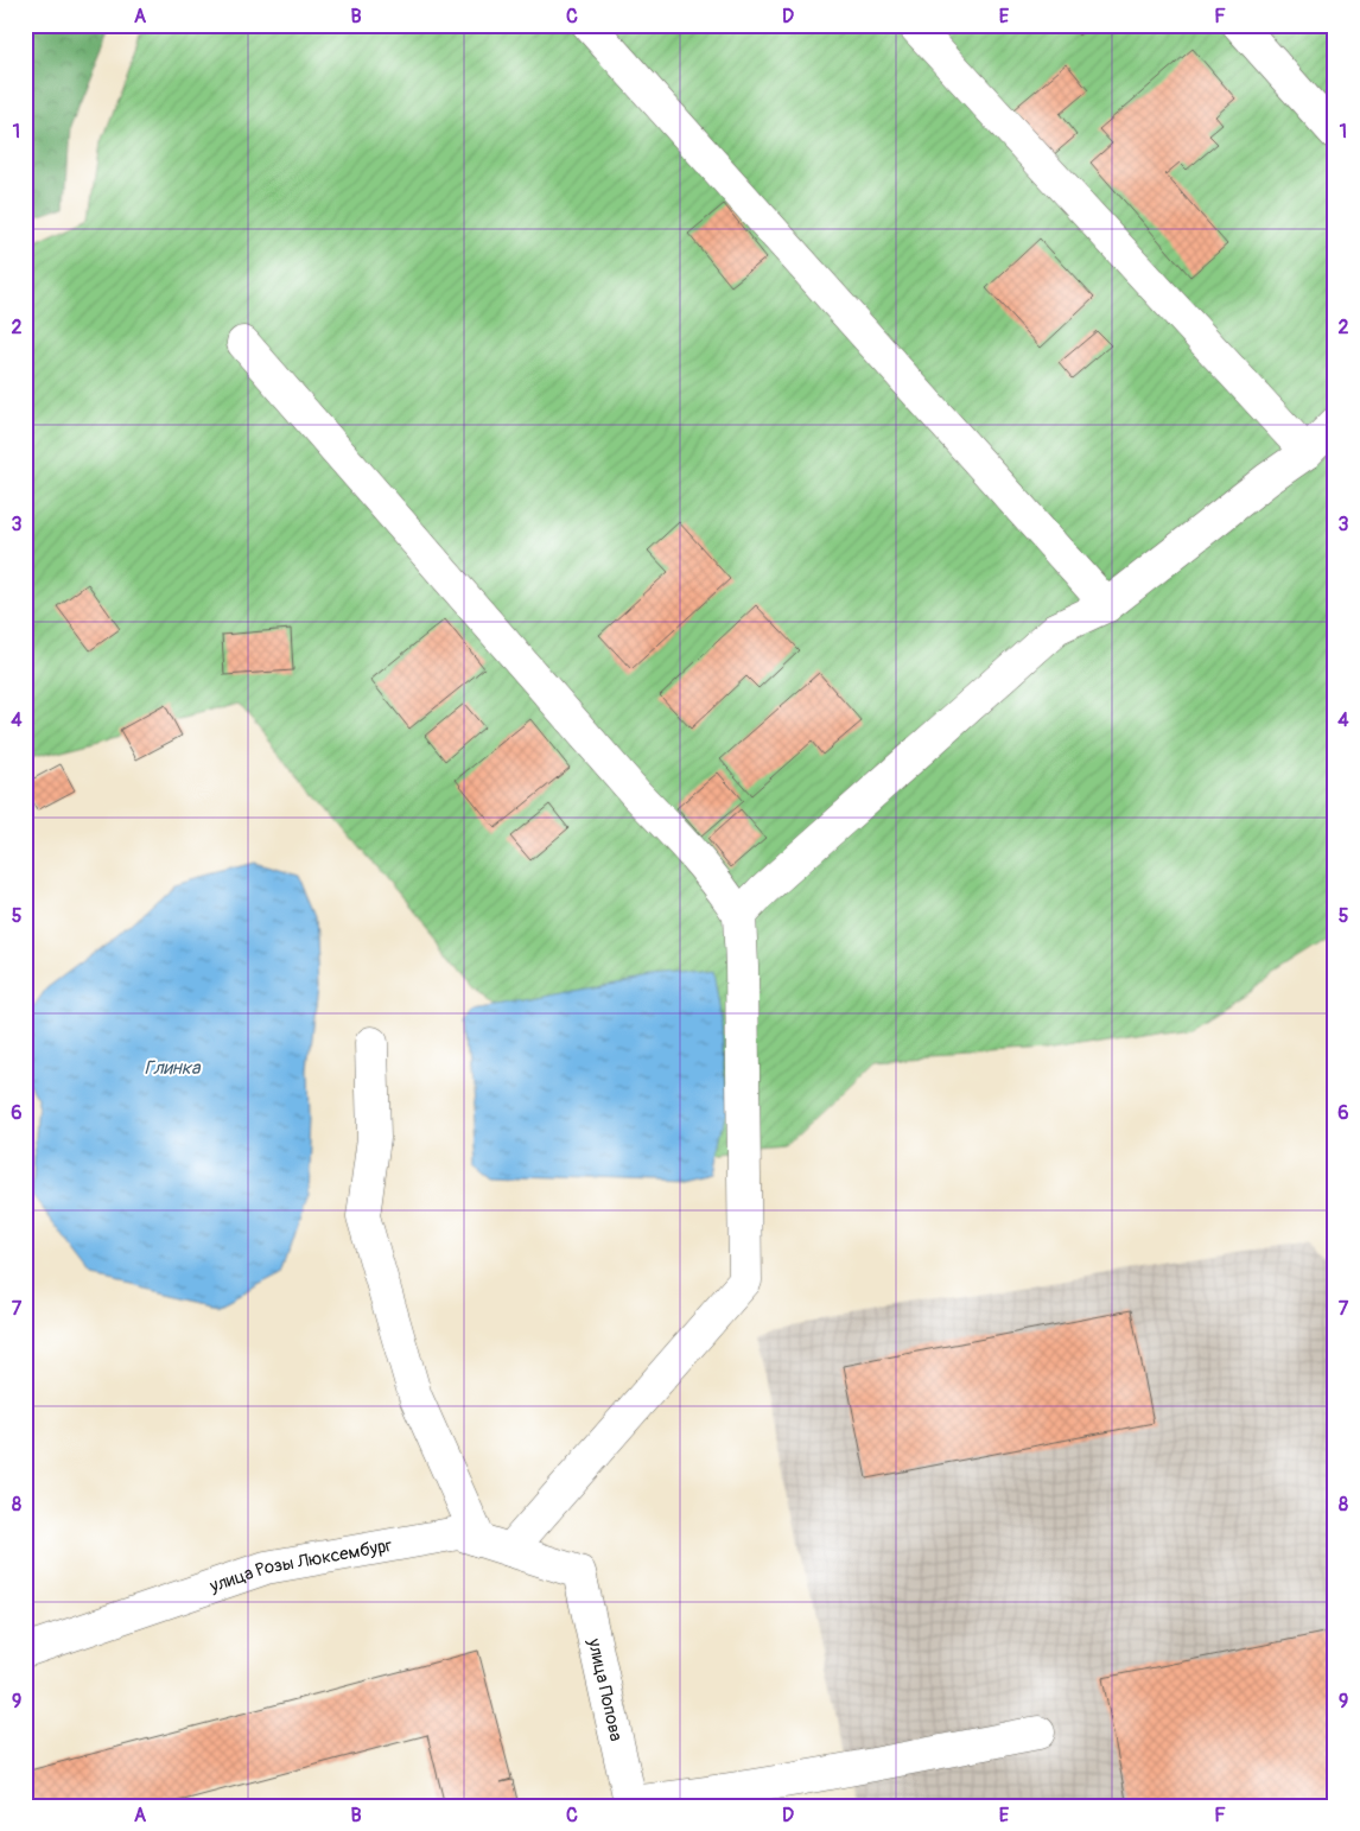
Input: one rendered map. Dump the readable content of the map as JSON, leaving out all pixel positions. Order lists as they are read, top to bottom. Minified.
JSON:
{"streets":{"street":["улица Розы Люксембург","улица Попова"]},"crossings":[["улица Розы Люксембург","улица Попова"]],"water":["Глинка"],"grid":{"columns":["A","B","C","D","E","F"],"rows":["1","2","3","4","5","6","7","8","9"]}}
